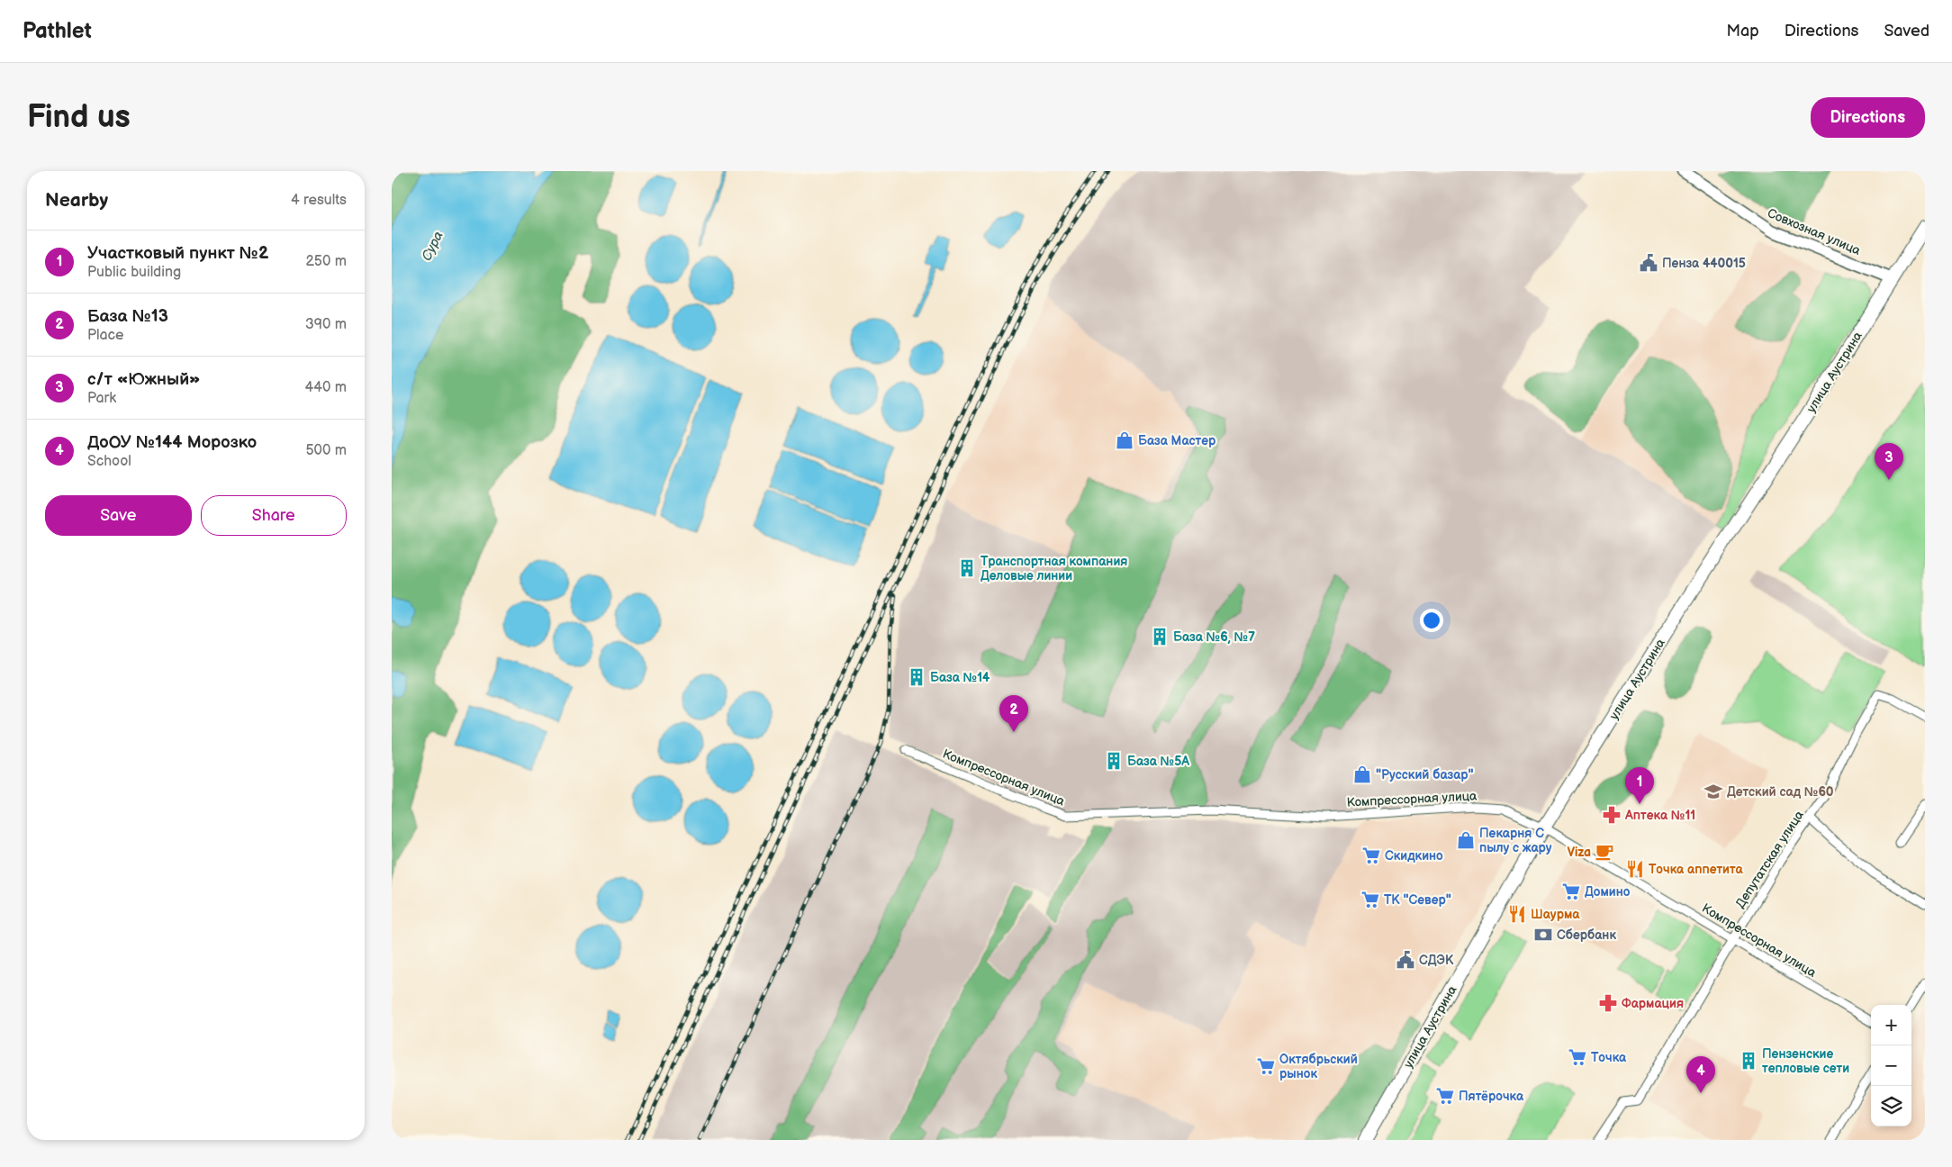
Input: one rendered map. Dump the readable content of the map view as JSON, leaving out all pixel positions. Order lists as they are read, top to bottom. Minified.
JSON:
{"streets":{"main road":["Совхозная улица","улица Аустрина"],"street":["Компрессорная улица","Депутатская улица"]},"crossings":[["Совхозная улица","улица Аустрина"],["улица Аустрина","Компрессорная улица"],["Компрессорная улица","Депутатская улица"]],"water":["Сура"],"places":{"public building":["Пенза 440015","СДЭК"],"shop":["База Мастер","\"Русский базар\"","Пекарня С пылу с жару"],"building":["Транспортная компания Деловые линии","База №6, №7","База №14","База №5А","Пензенские тепловые сети"],"school or university":["Детский сад №60"],"pharmacy":["Аптека №11","Фармация"],"cafe":["Viza"],"supermarket":["Скидкино","Домино","ТК \"Север\"","Точка","Октябрьский рынок","Пятёрочка"],"restaurant":["Точка аппетита","Шаурма"],"bank":["Сбербанк"]},"page":{"header":"Pathlet","nav":["Map","Directions","Saved"],"buttons":["Directions",["Save","Share"]],"title":"Find us","heading":["Nearby","4 results"],"list":[{"mark":"1","name":"Участковый пункт №2","note":"Public building","value":"250 m"},{"mark":"2","name":"База №13","note":"Place","value":"390 m"},{"mark":"3","name":"с/т «Южный»","note":"Park","value":"440 m"},{"mark":"4","name":"ДоОУ №144 Морозко","note":"School","value":"500 m"}],"pins":["3","2","1","4"],"map_buttons":["+","−"]}}
